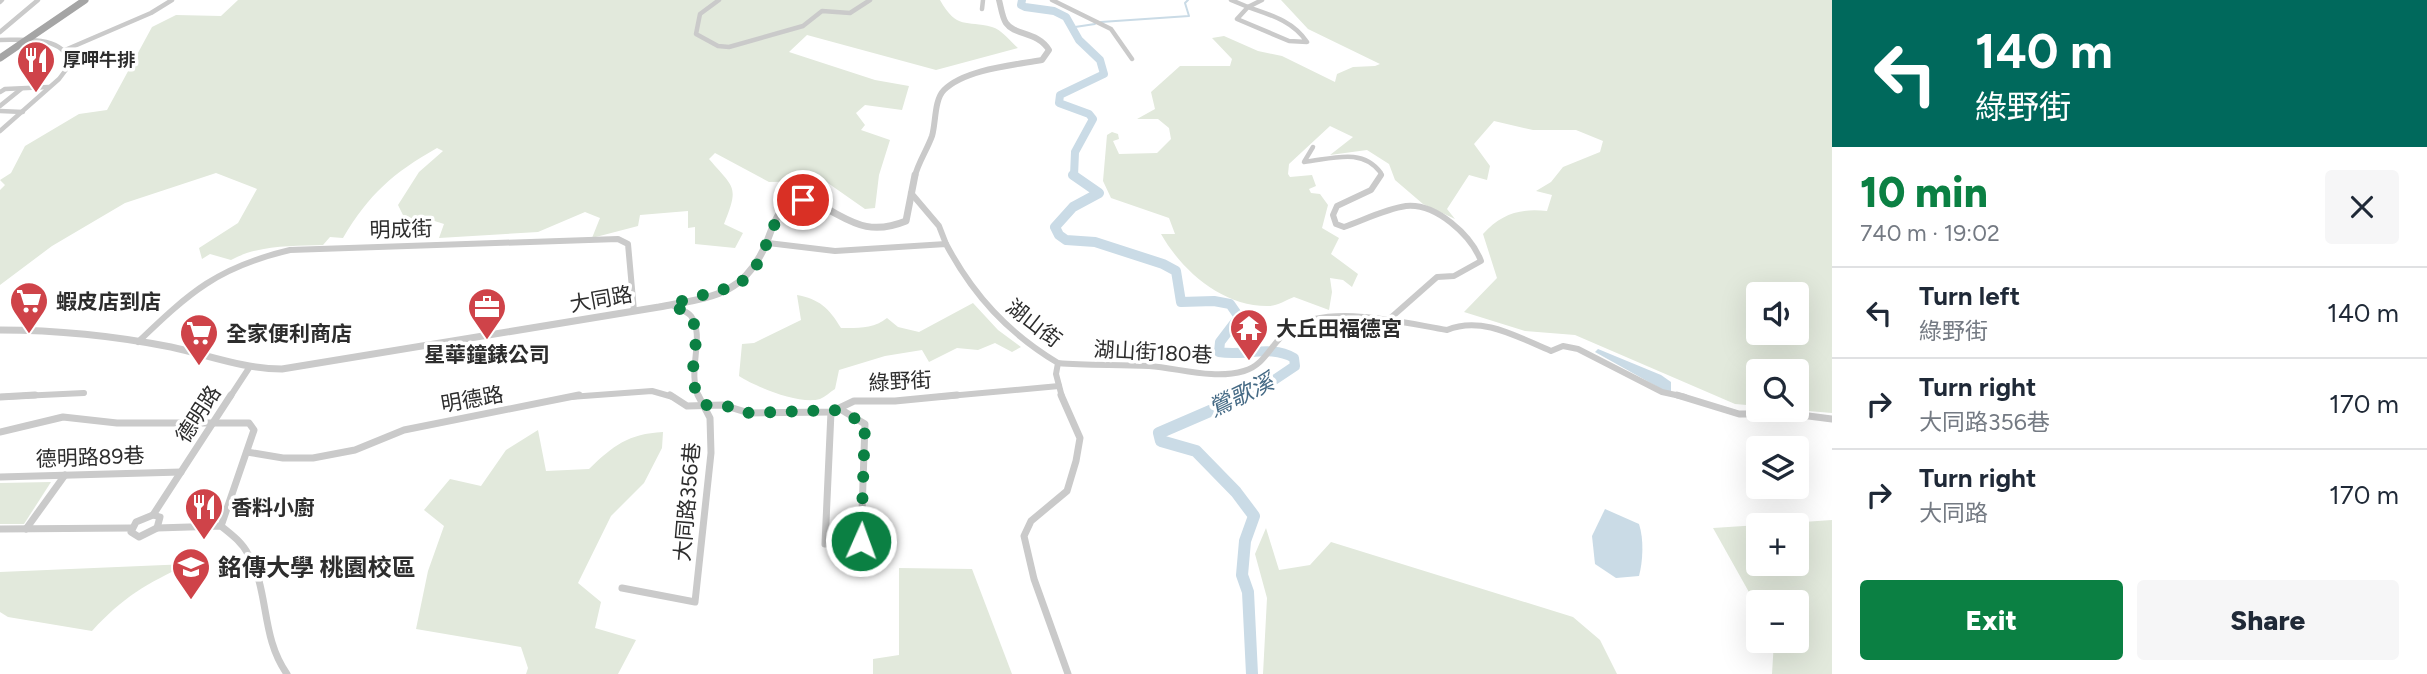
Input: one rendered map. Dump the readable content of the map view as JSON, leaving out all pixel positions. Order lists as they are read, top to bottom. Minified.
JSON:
{"streets":{"street":["明成街","大同路","湖山街","湖山街180巷","綠野街","明德路","德明路","德明路89巷","大同路356巷"]},"crossings":[["明成街","大同路"],["大同路","湖山街"],["大同路","德明路"],["大同路","大同路356巷"],["湖山街","湖山街180巷"],["湖山街","綠野街"],["綠野街","明德路"],["綠野街","大同路356巷"],["明德路","大同路356巷"],["德明路","德明路89巷"]],"water":["鶯歌溪"],"places":{"restaurant":["厚呷牛排","香料小廚"],"supermarket":["蝦皮店到店","全家便利商店"],"office":["星華鐘錶公司"],"temple":["大丘田福德宮"],"school or university":["銘傳大學 桃園校區"]},"page":{"turn":["140 m","綠野街"],"heading":["10 min","740 m · 19:02"],"list":[{"name":"Turn left","note":"綠野街","value":"140 m"},{"name":"Turn right","note":"大同路356巷","value":"170 m"},{"name":"Turn right","note":"大同路","value":"170 m"}],"map_buttons":["+","−"],"buttons":["Exit","Share"]}}
